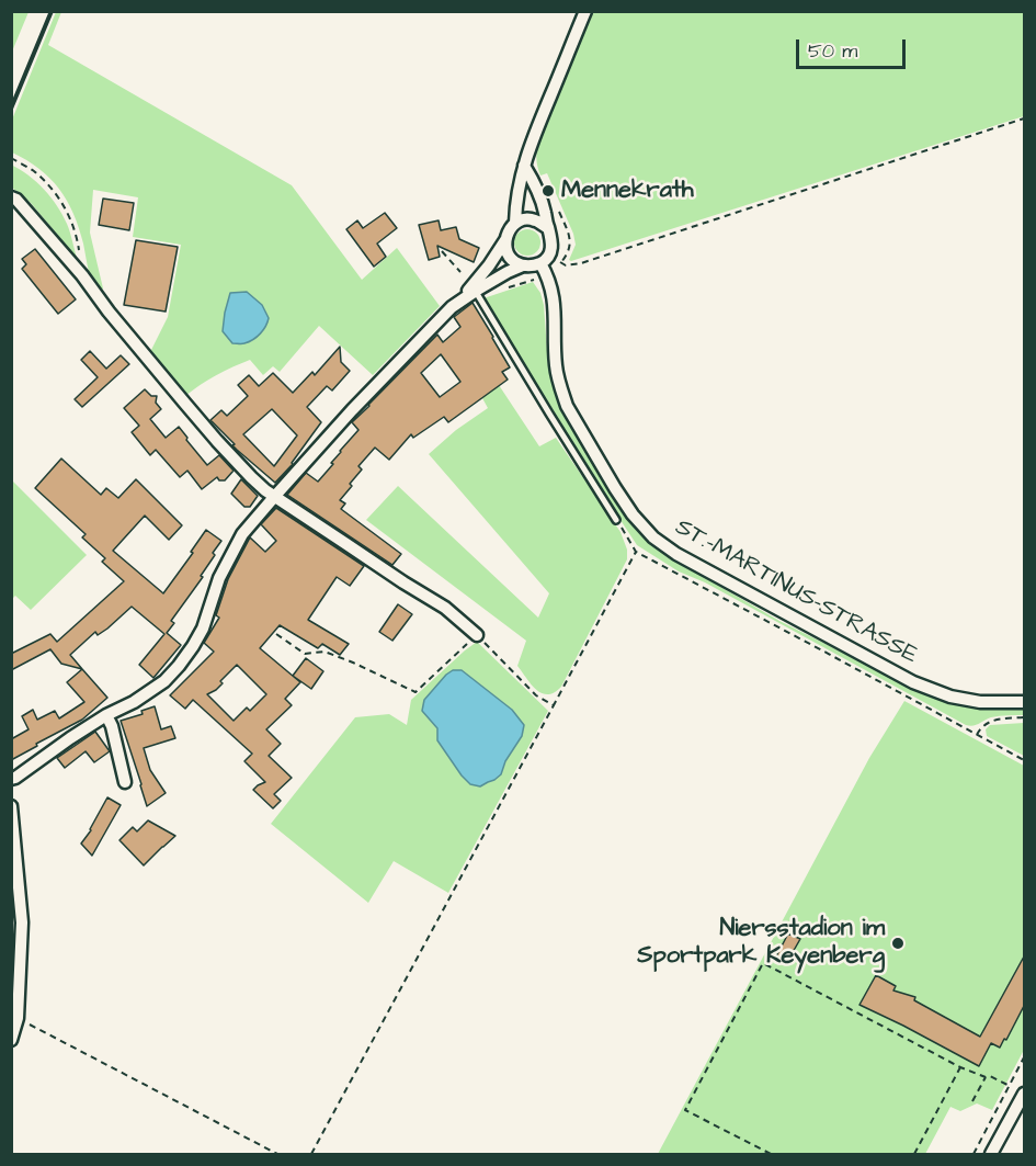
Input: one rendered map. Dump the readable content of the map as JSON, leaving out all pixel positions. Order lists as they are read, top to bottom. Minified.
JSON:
{"streets":{"street":["ST.-MARTINUS-STRASSE"]},"places":["Mennekrath","Niersstadion im Sportpark Keyenberg"],"scale_bar":"50 m"}
